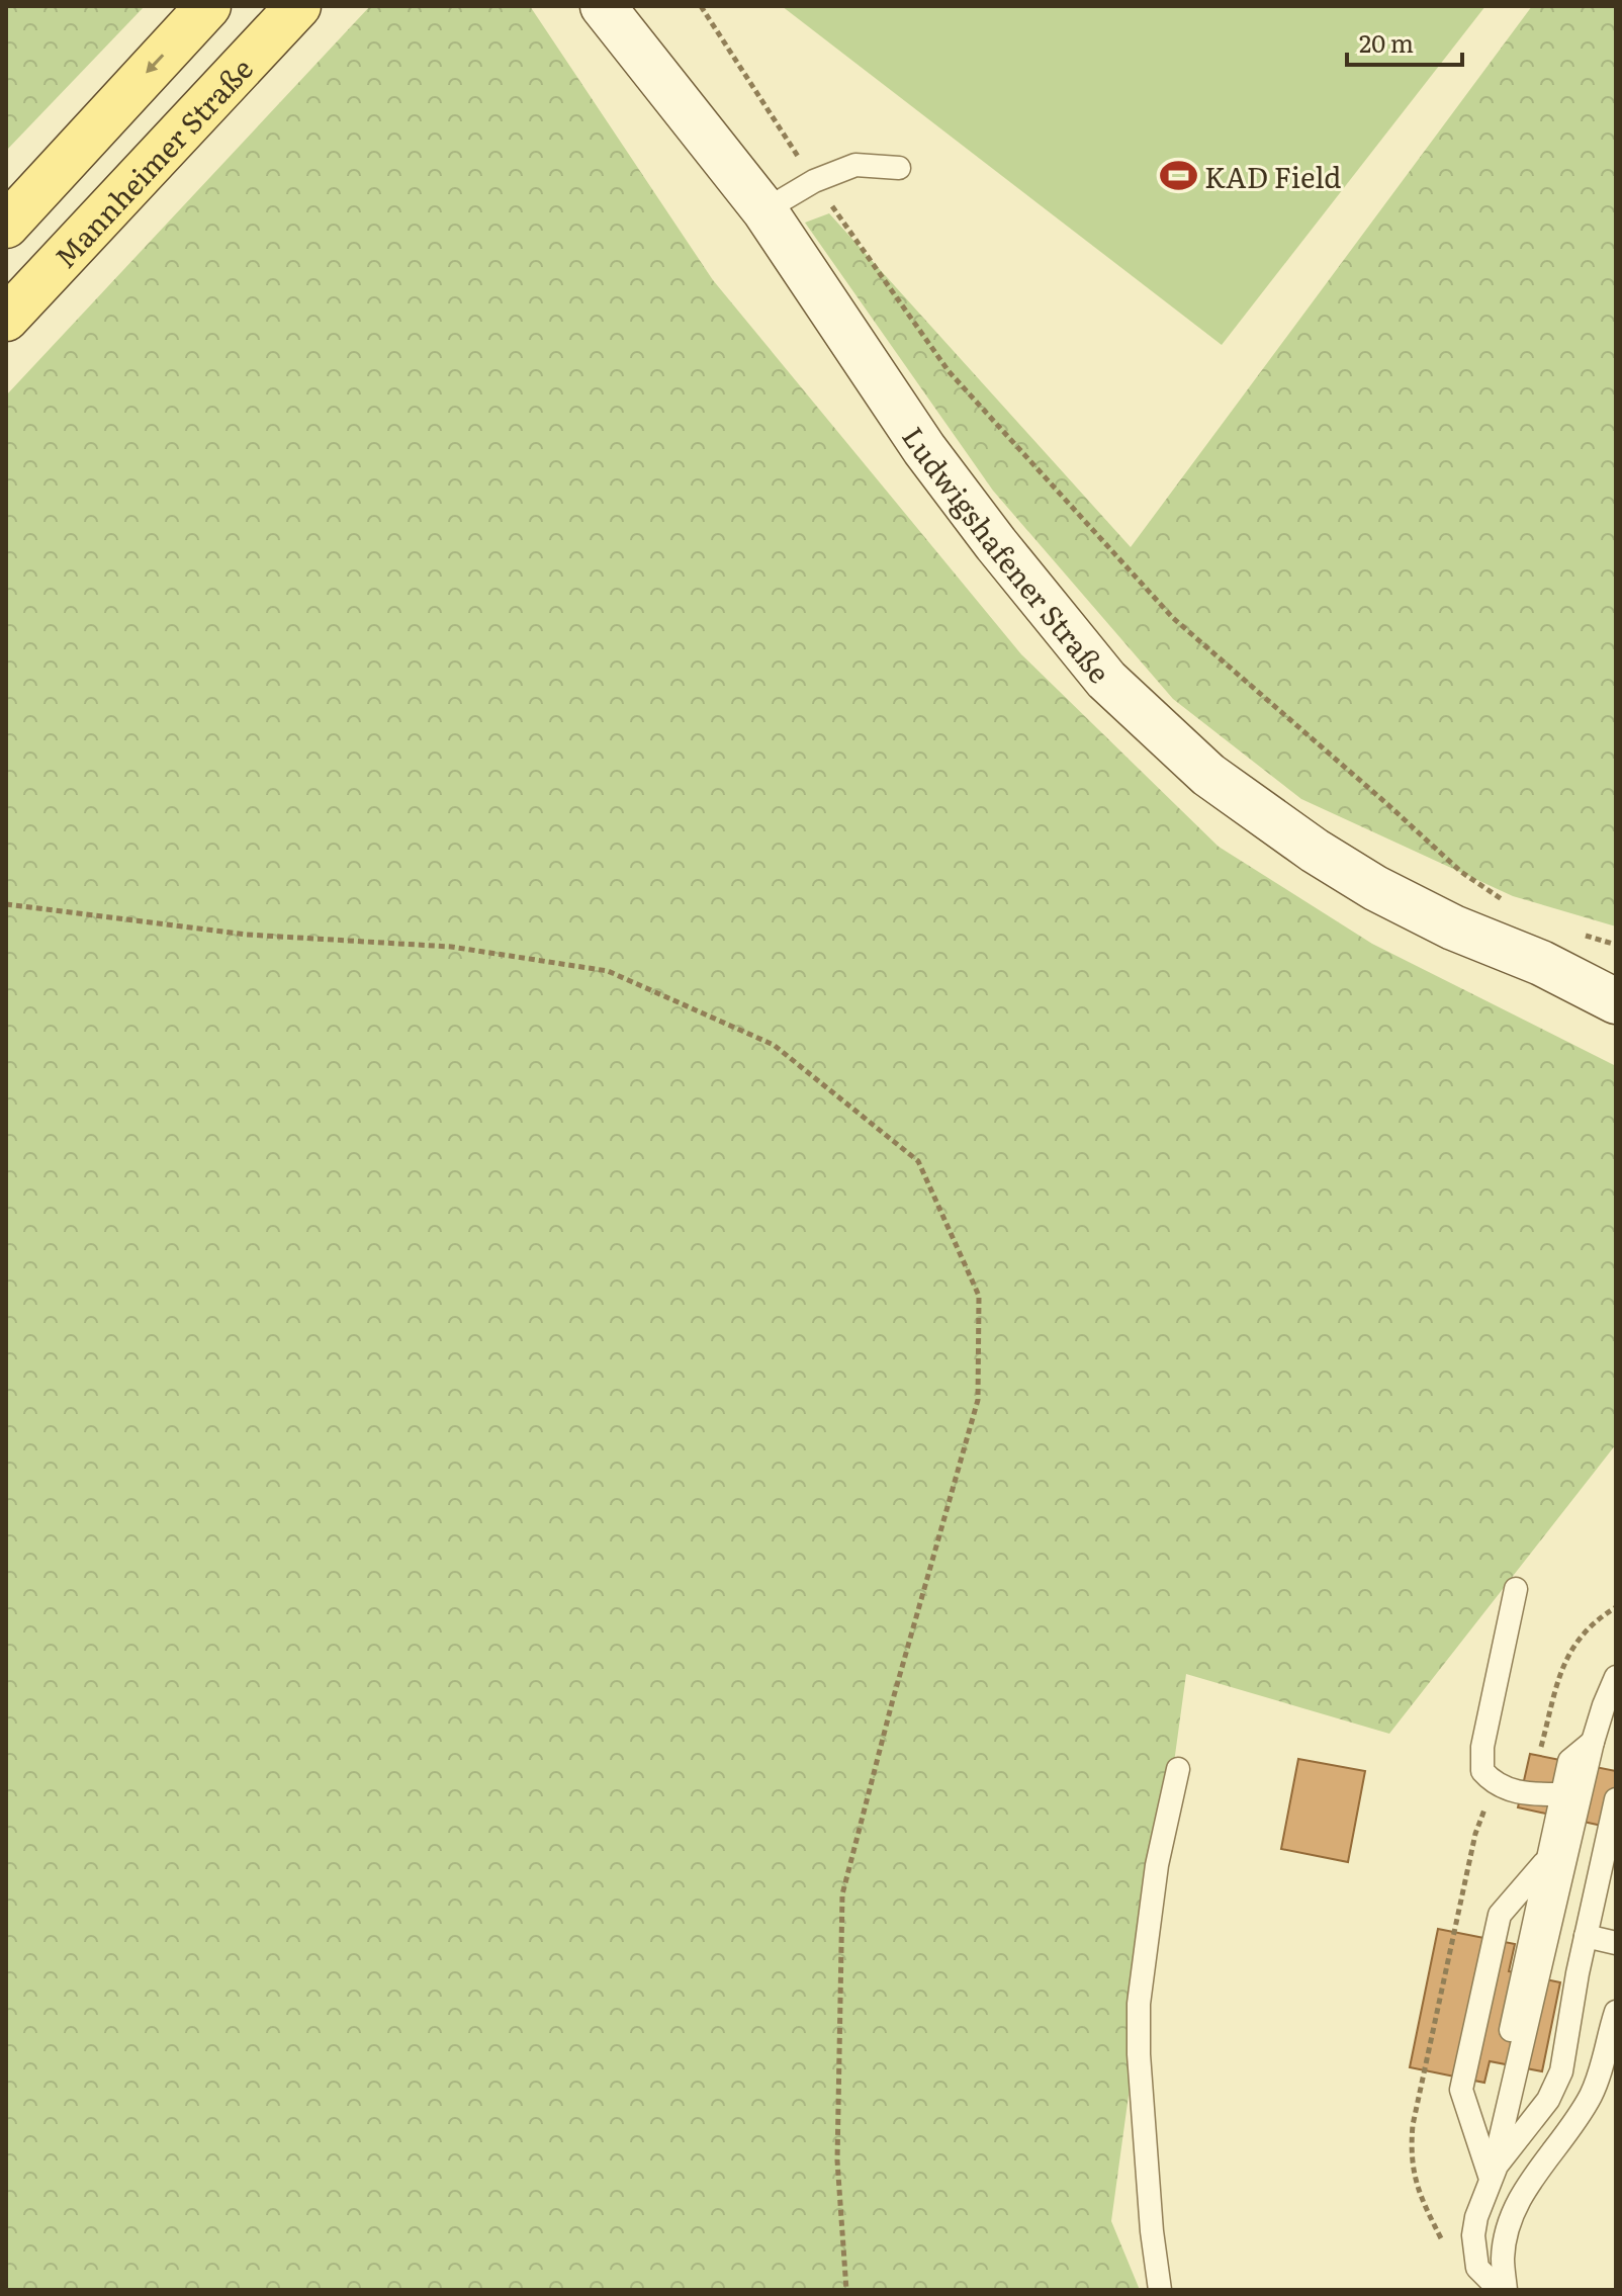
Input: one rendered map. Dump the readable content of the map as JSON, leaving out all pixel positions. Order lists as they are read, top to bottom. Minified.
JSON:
{"streets":{"main road":["Mannheimer Straße"],"street":["Ludwigshafener Straße"]},"places":{"sports":["KAD Field"]},"scale_bar":"20 m"}
